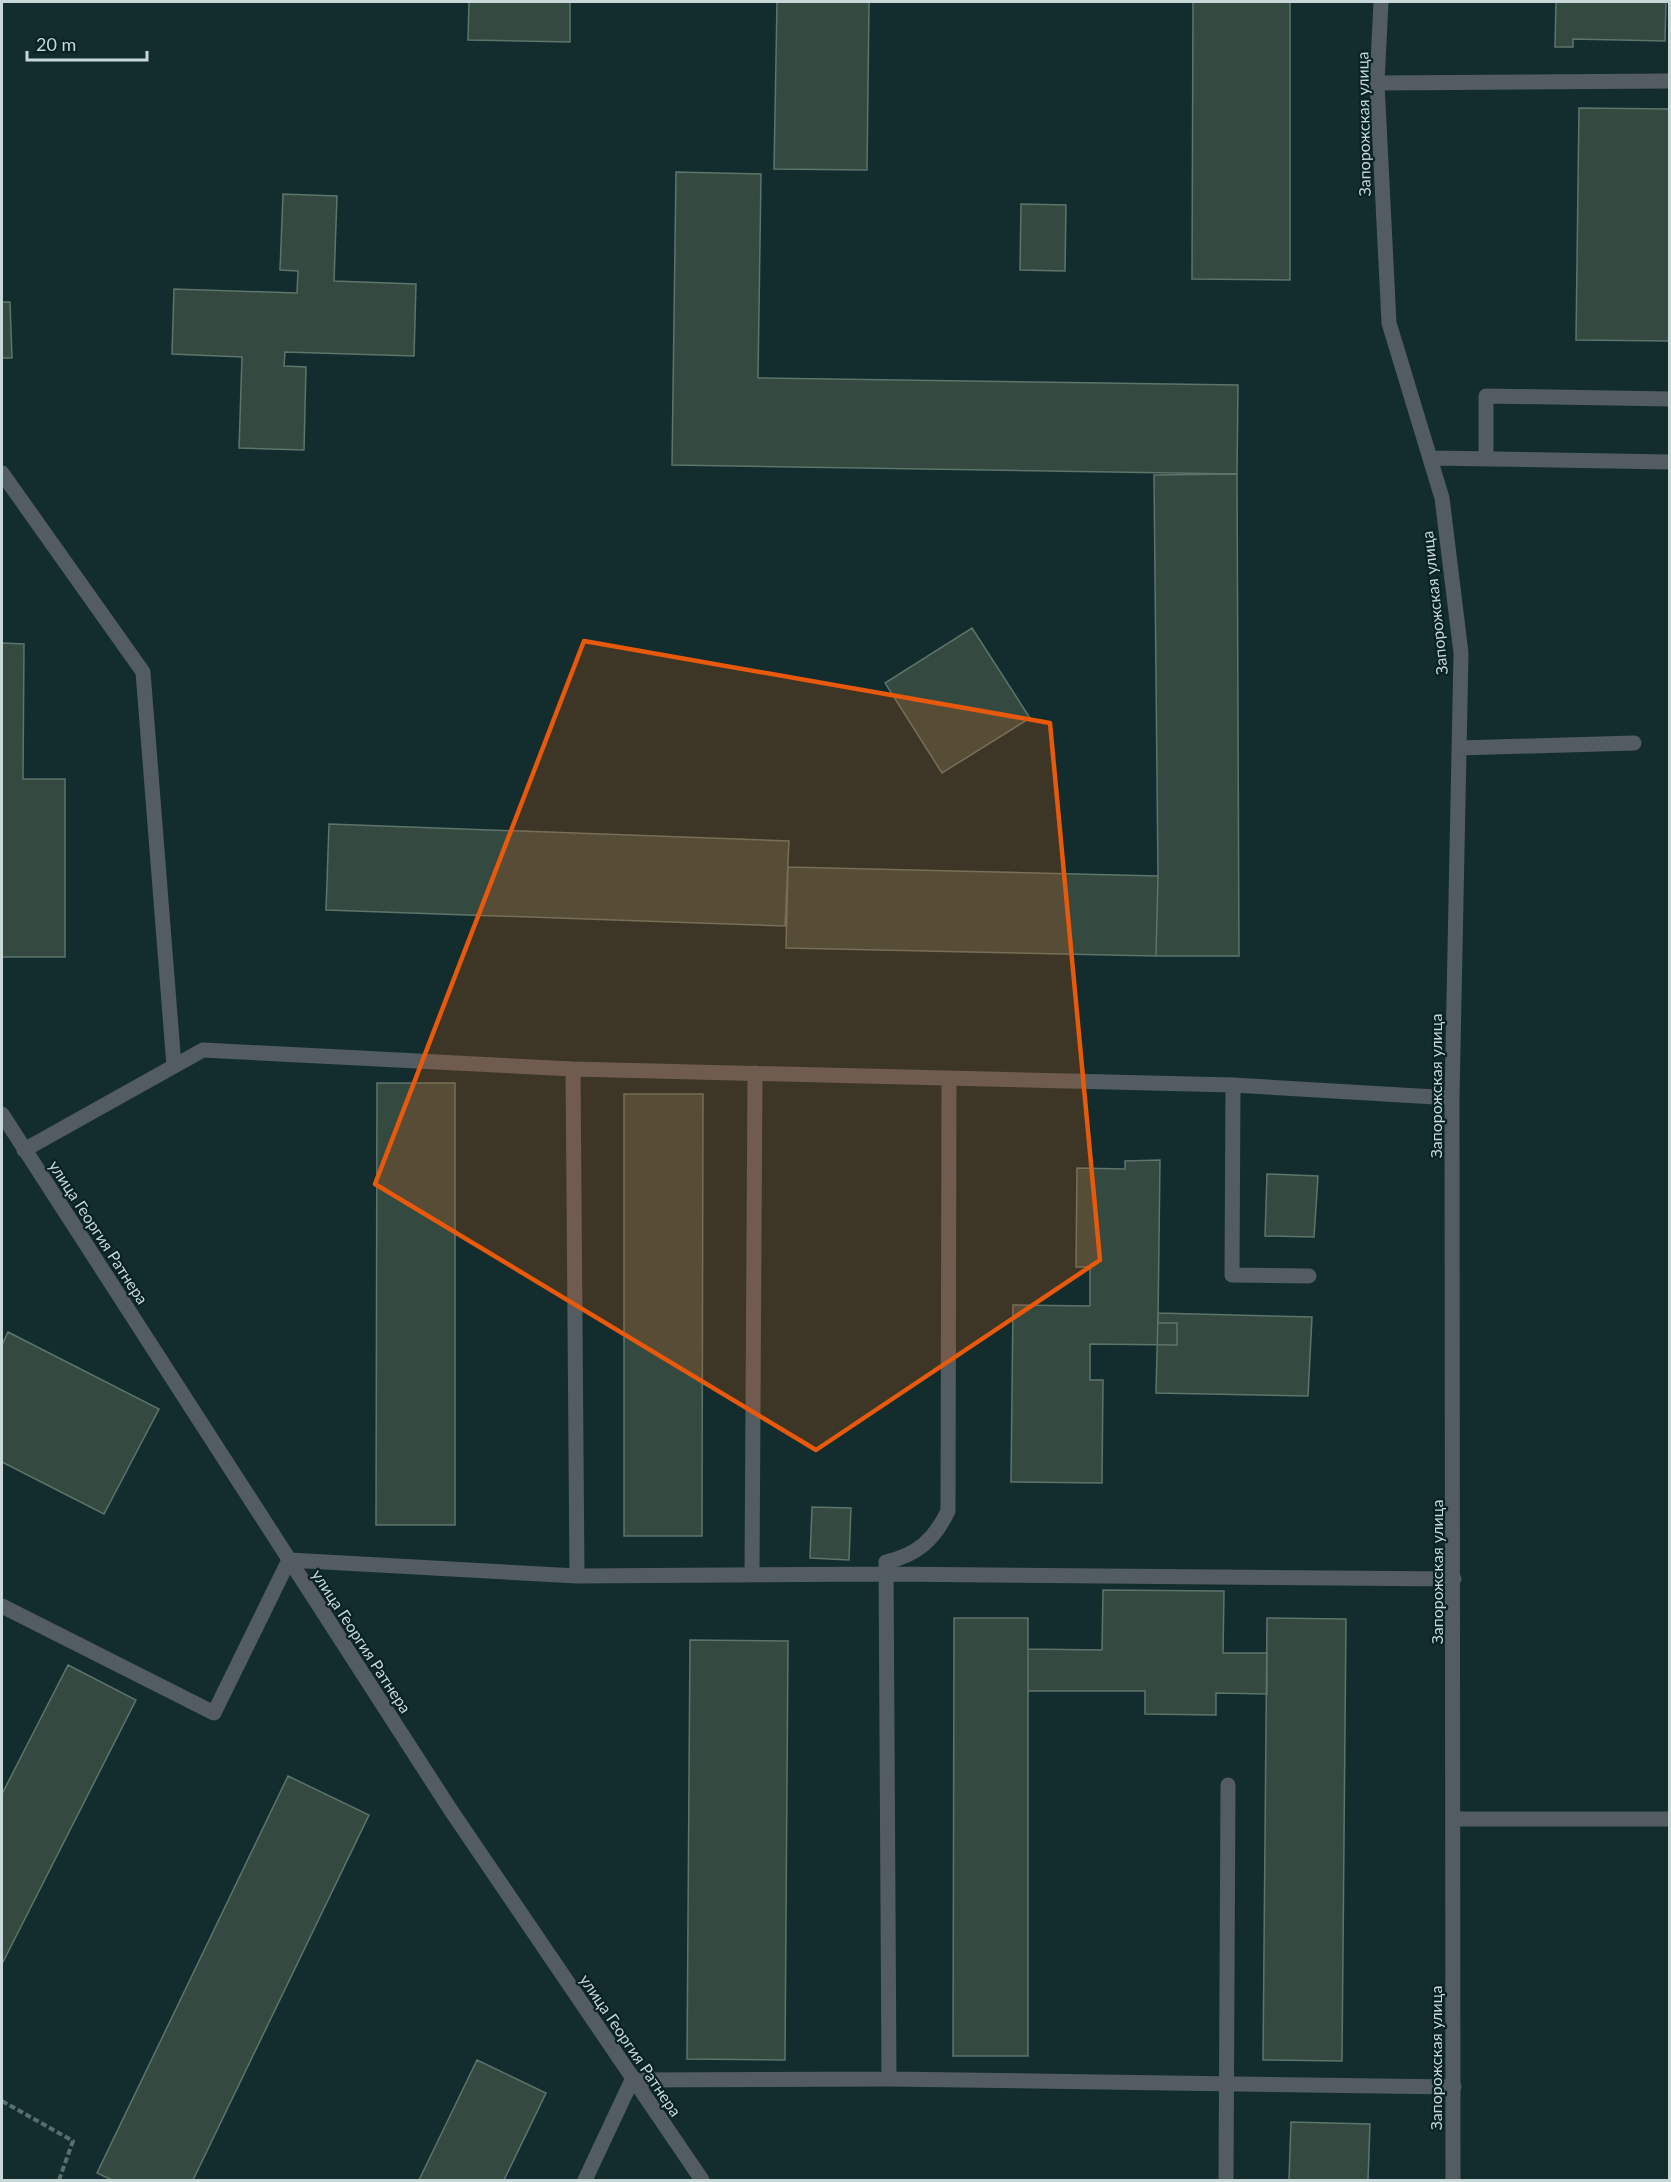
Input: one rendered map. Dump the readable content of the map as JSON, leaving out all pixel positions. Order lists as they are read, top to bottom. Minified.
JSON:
{"streets":{"street":["Запорожская улица","улица Георгия Ратнера"]},"scale_bar":"20 m"}
